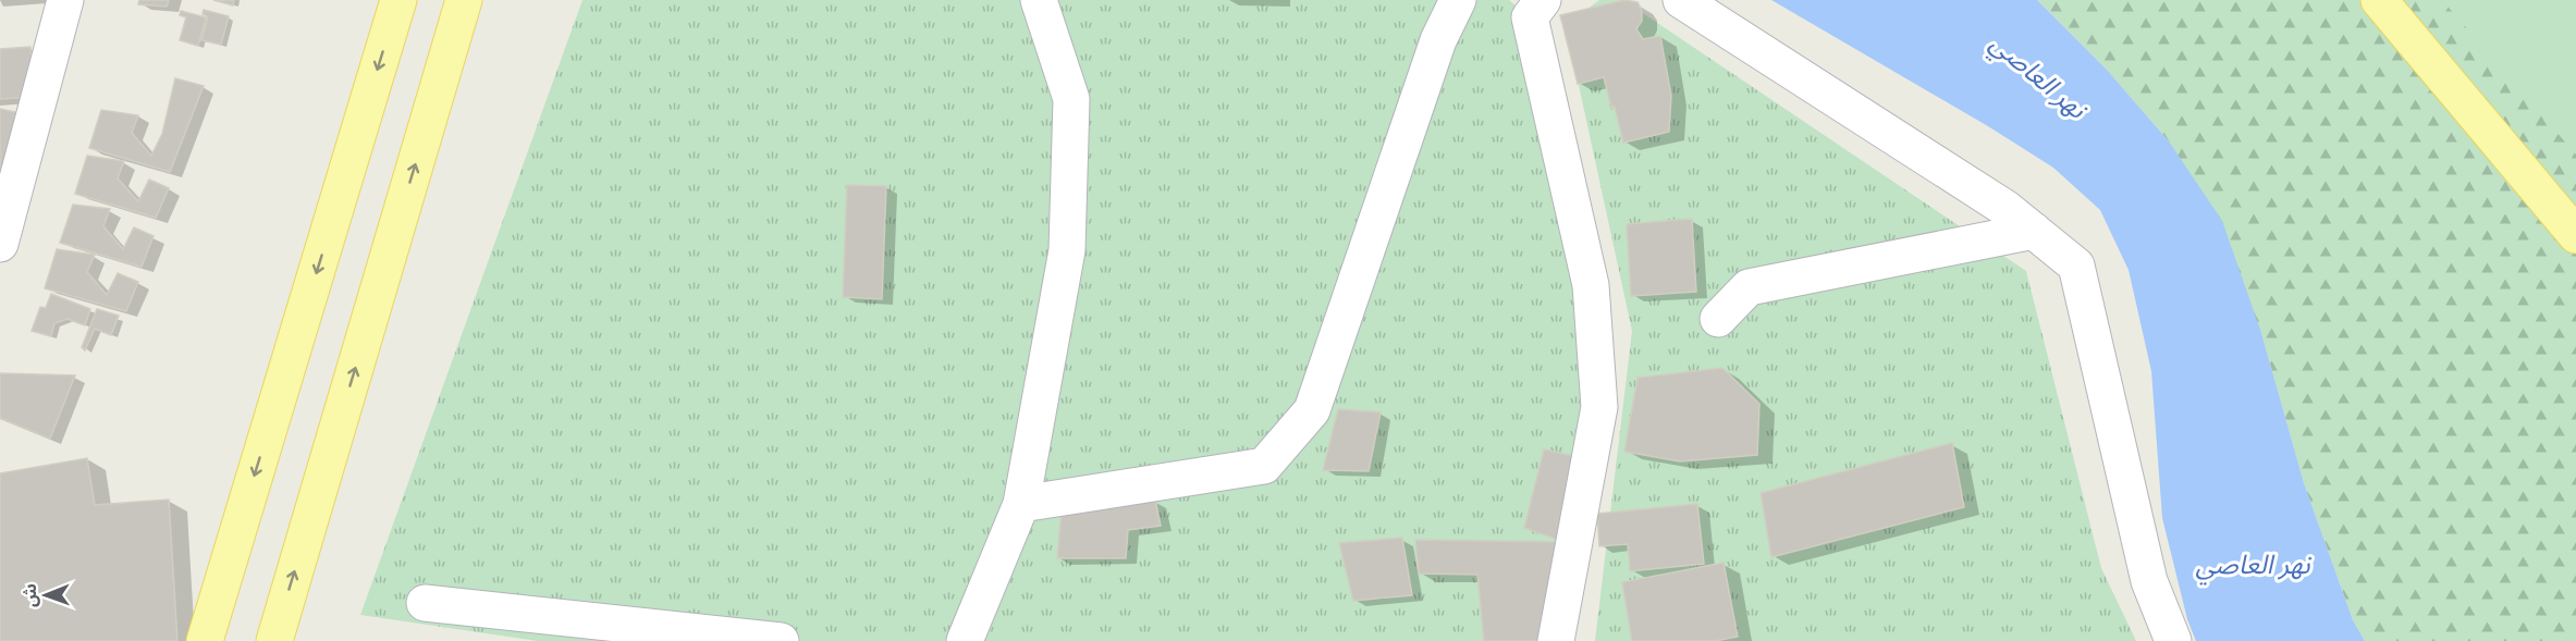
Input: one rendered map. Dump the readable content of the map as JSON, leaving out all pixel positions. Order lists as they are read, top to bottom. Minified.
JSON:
{"water":["نهر العاصي"],"north":"left"}
